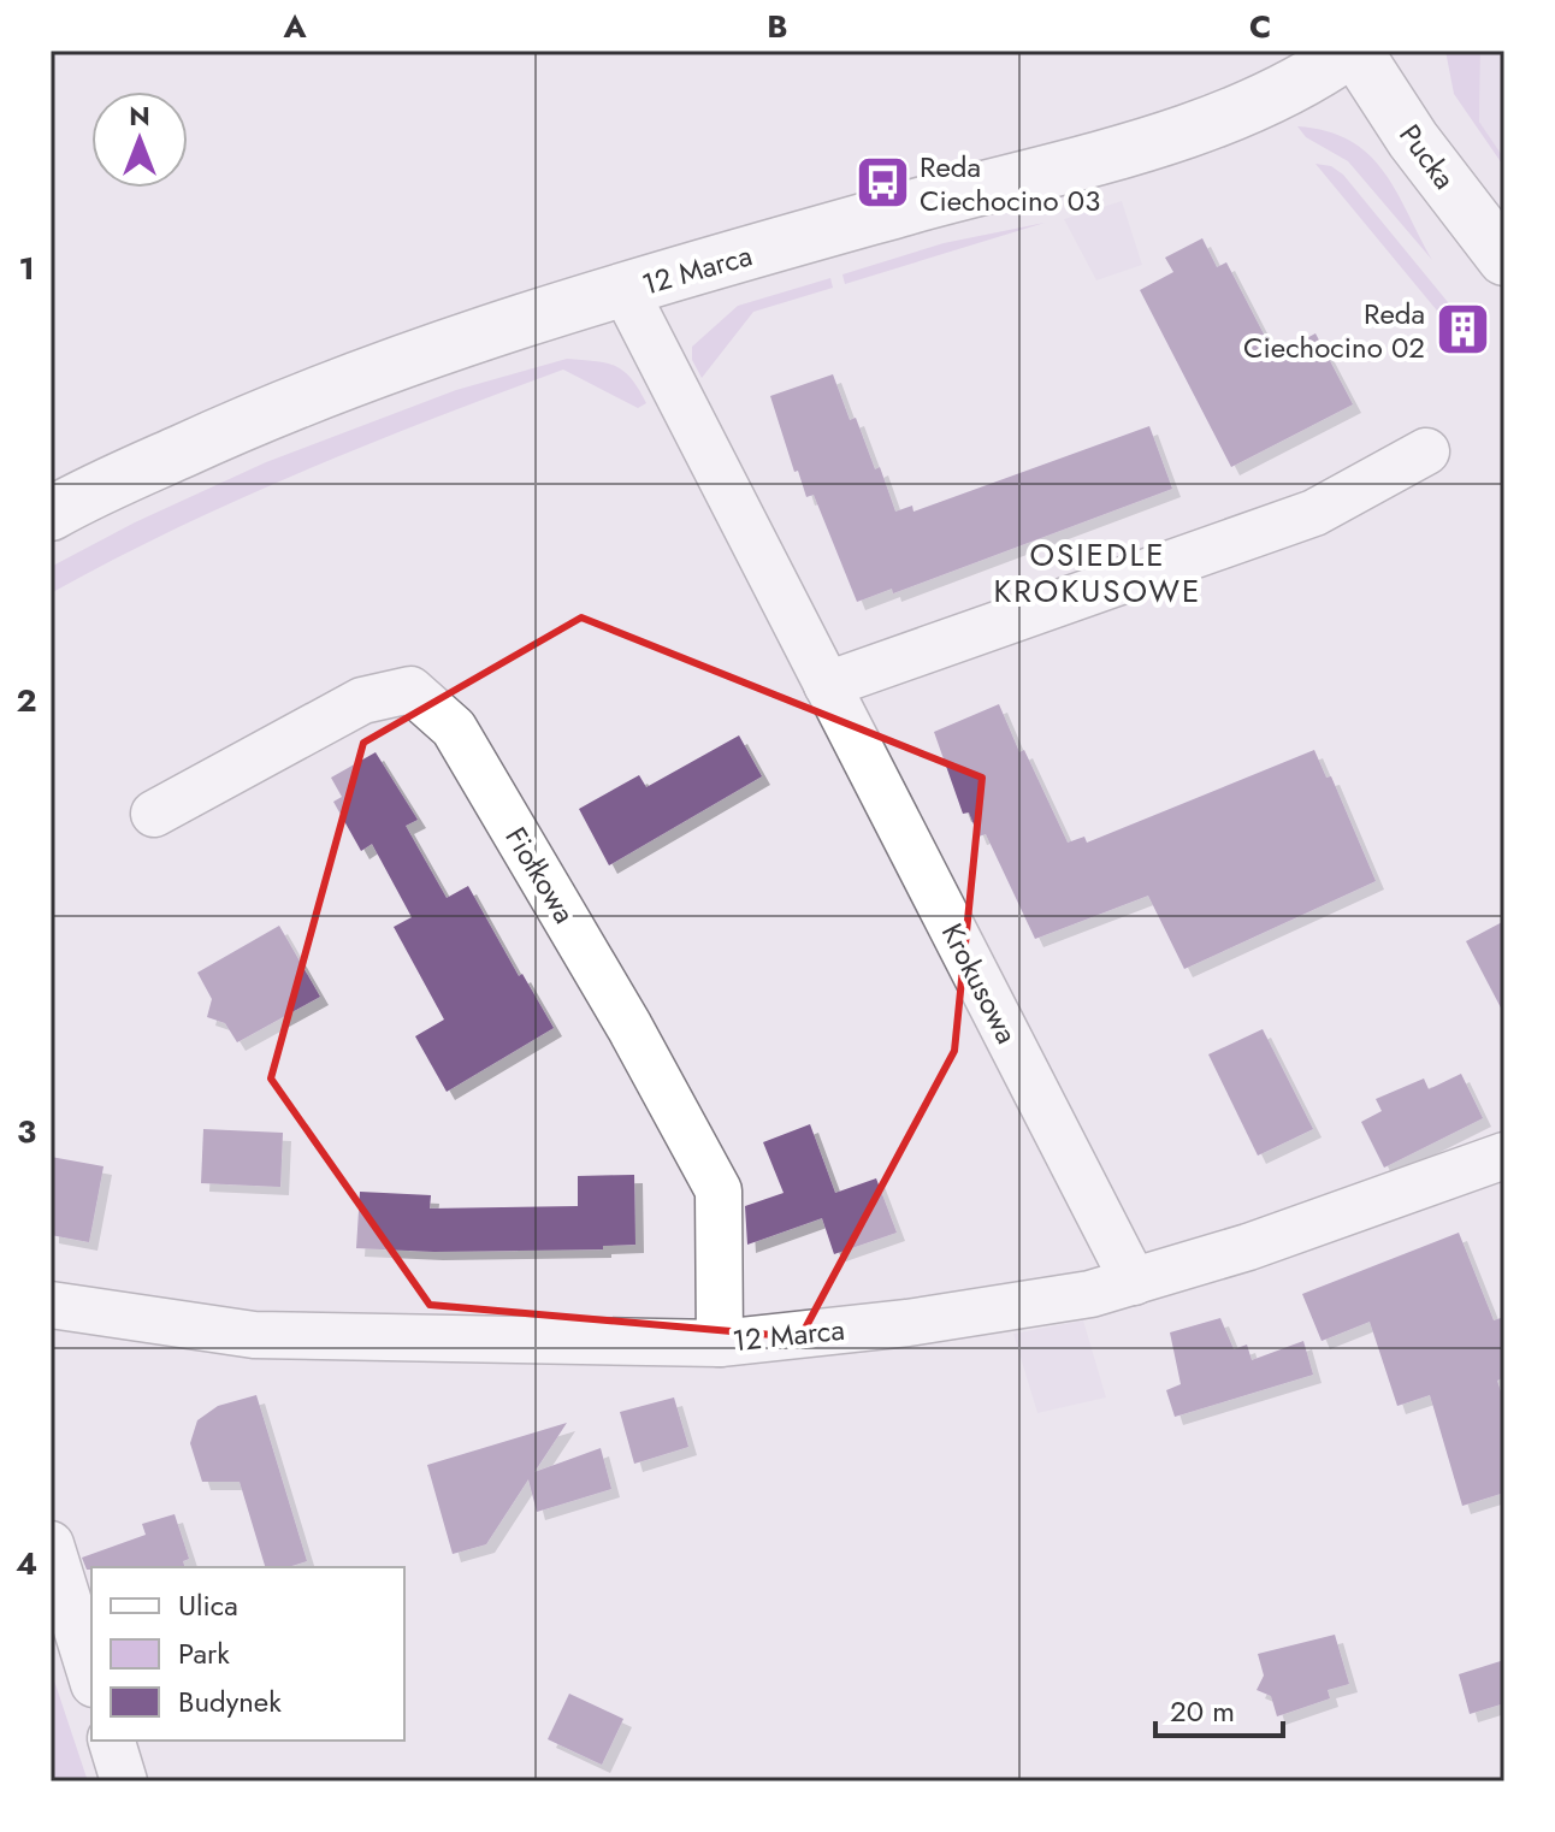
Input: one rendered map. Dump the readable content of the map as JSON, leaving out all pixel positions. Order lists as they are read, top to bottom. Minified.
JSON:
{"streets":{"street":["Pucka","12 Marca","Fiołkowa","Krokusowa"]},"crossings":[["Pucka","12 Marca"],["12 Marca","Fiołkowa"],["12 Marca","Krokusowa"]],"districts":["OSIEDLE KROKUSOWE"],"places":{"bus stop":["Reda Ciechocino 03"],"building":["Reda Ciechocino 02"]},"legend":["Ulica","Park","Budynek"],"scale_bar":"20 m","north":"top","grid":{"columns":["A","B","C"],"rows":["1","2","3","4"]}}
